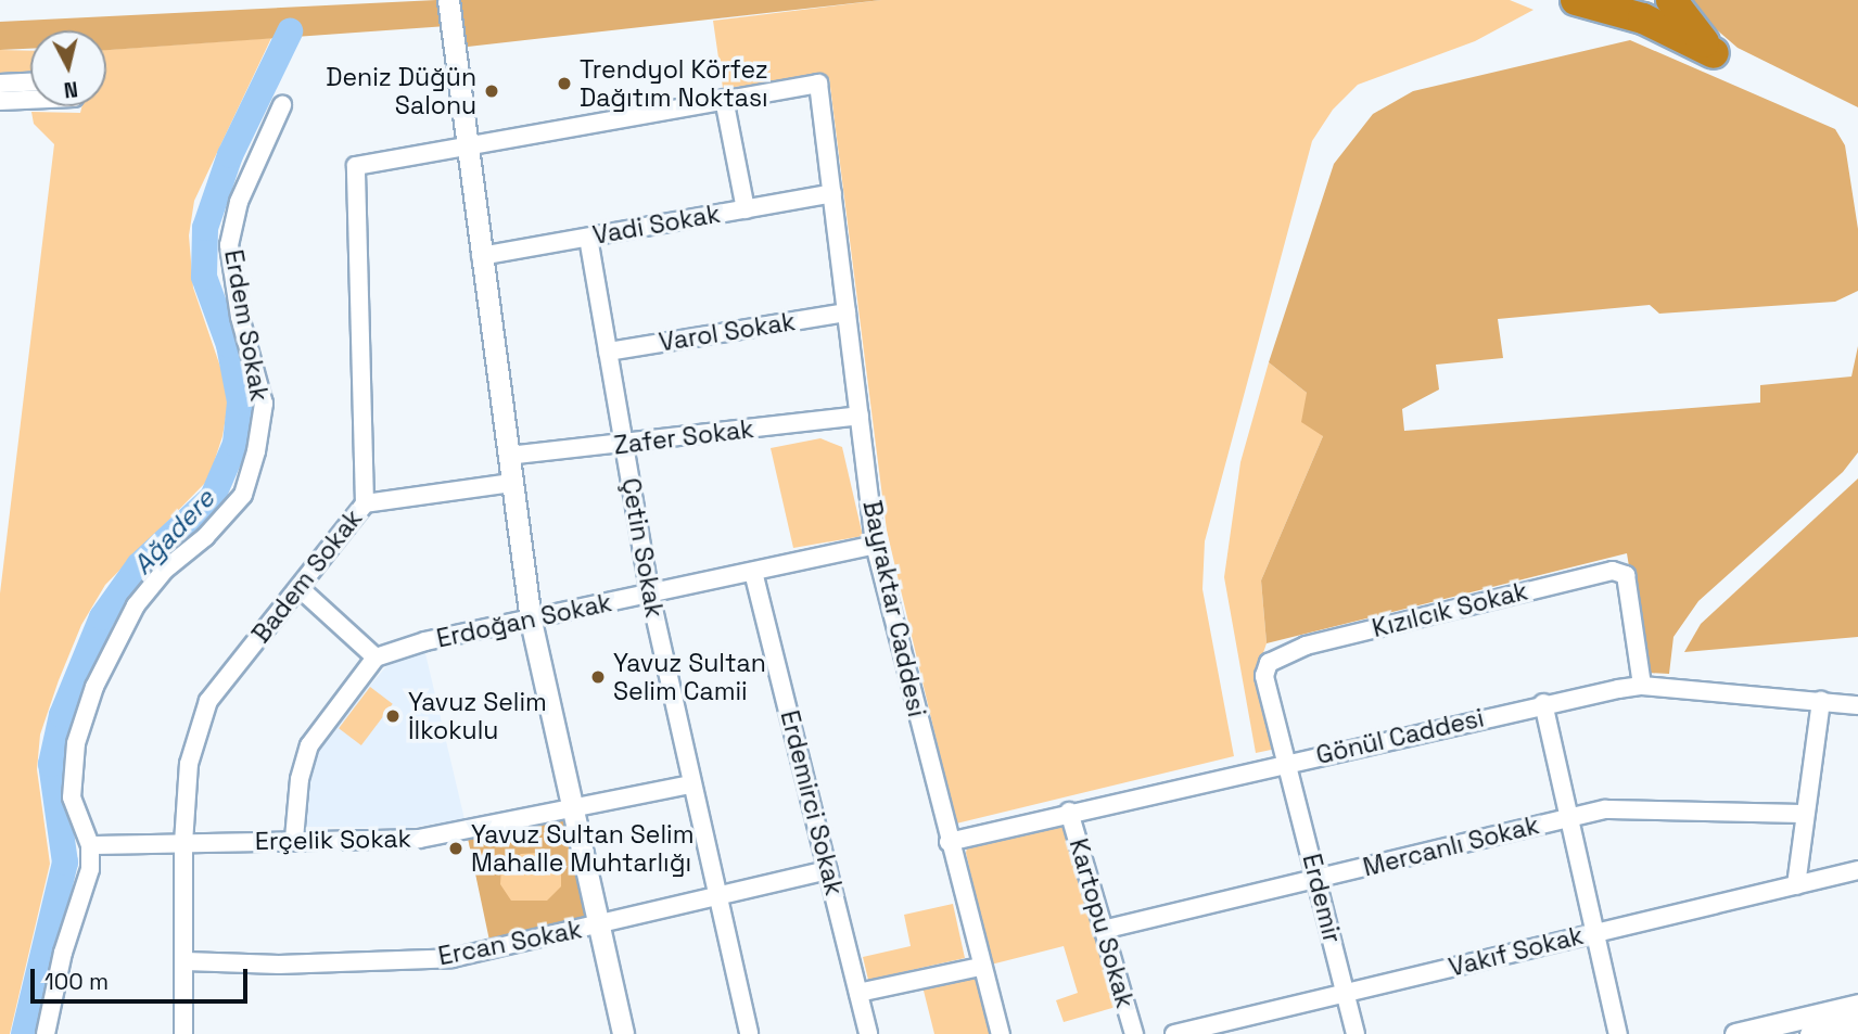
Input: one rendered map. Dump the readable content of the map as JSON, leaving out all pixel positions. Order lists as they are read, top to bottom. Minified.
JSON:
{"streets":{"street":["Vadi Sokak","Erdem Sokak","Varol Sokak","Zafer Sokak","Çetin Sokak","Badem Sokak","Bayraktar Caddesi","Kızılcık Sokak","Erdoğan Sokak","Gönül Caddesi","Erdemirci Sokak","Erçelik Sokak","Mercanlı Sokak","Erdemir","Kartopu Sokak","Ercan Sokak","Vakıf Sokak"]},"crossings":[["Vadi Sokak","Çetin Sokak"],["Vadi Sokak","Bayraktar Caddesi"],["Erdem Sokak","Erçelik Sokak"],["Varol Sokak","Çetin Sokak"],["Varol Sokak","Bayraktar Caddesi"],["Zafer Sokak","Çetin Sokak"],["Zafer Sokak","Bayraktar Caddesi"],["Çetin Sokak","Erdoğan Sokak"],["Çetin Sokak","Erçelik Sokak"],["Çetin Sokak","Ercan Sokak"],["Badem Sokak","Erçelik Sokak"],["Badem Sokak","Ercan Sokak"],["Bayraktar Caddesi","Erdoğan Sokak"],["Bayraktar Caddesi","Gönül Caddesi"],["Kızılcık Sokak","Gönül Caddesi"],["Kızılcık Sokak","Erdemir"],["Erdoğan Sokak","Erdemirci Sokak"],["Gönül Caddesi","Erdemir"],["Gönül Caddesi","Kartopu Sokak"],["Erdemirci Sokak","Ercan Sokak"],["Mercanlı Sokak","Erdemir"],["Mercanlı Sokak","Kartopu Sokak"],["Erdemir","Vakıf Sokak"]],"water":["Ağadere"],"places":["Trendyol Körfez Dağıtım Noktası","Deniz Düğün Salonu","Yavuz Sultan Selim Camii","Yavuz Selim İlkokulu","Yavuz Sultan Selim Mahalle Muhtarlığı"],"scale_bar":"100 m","north":"bottom"}
